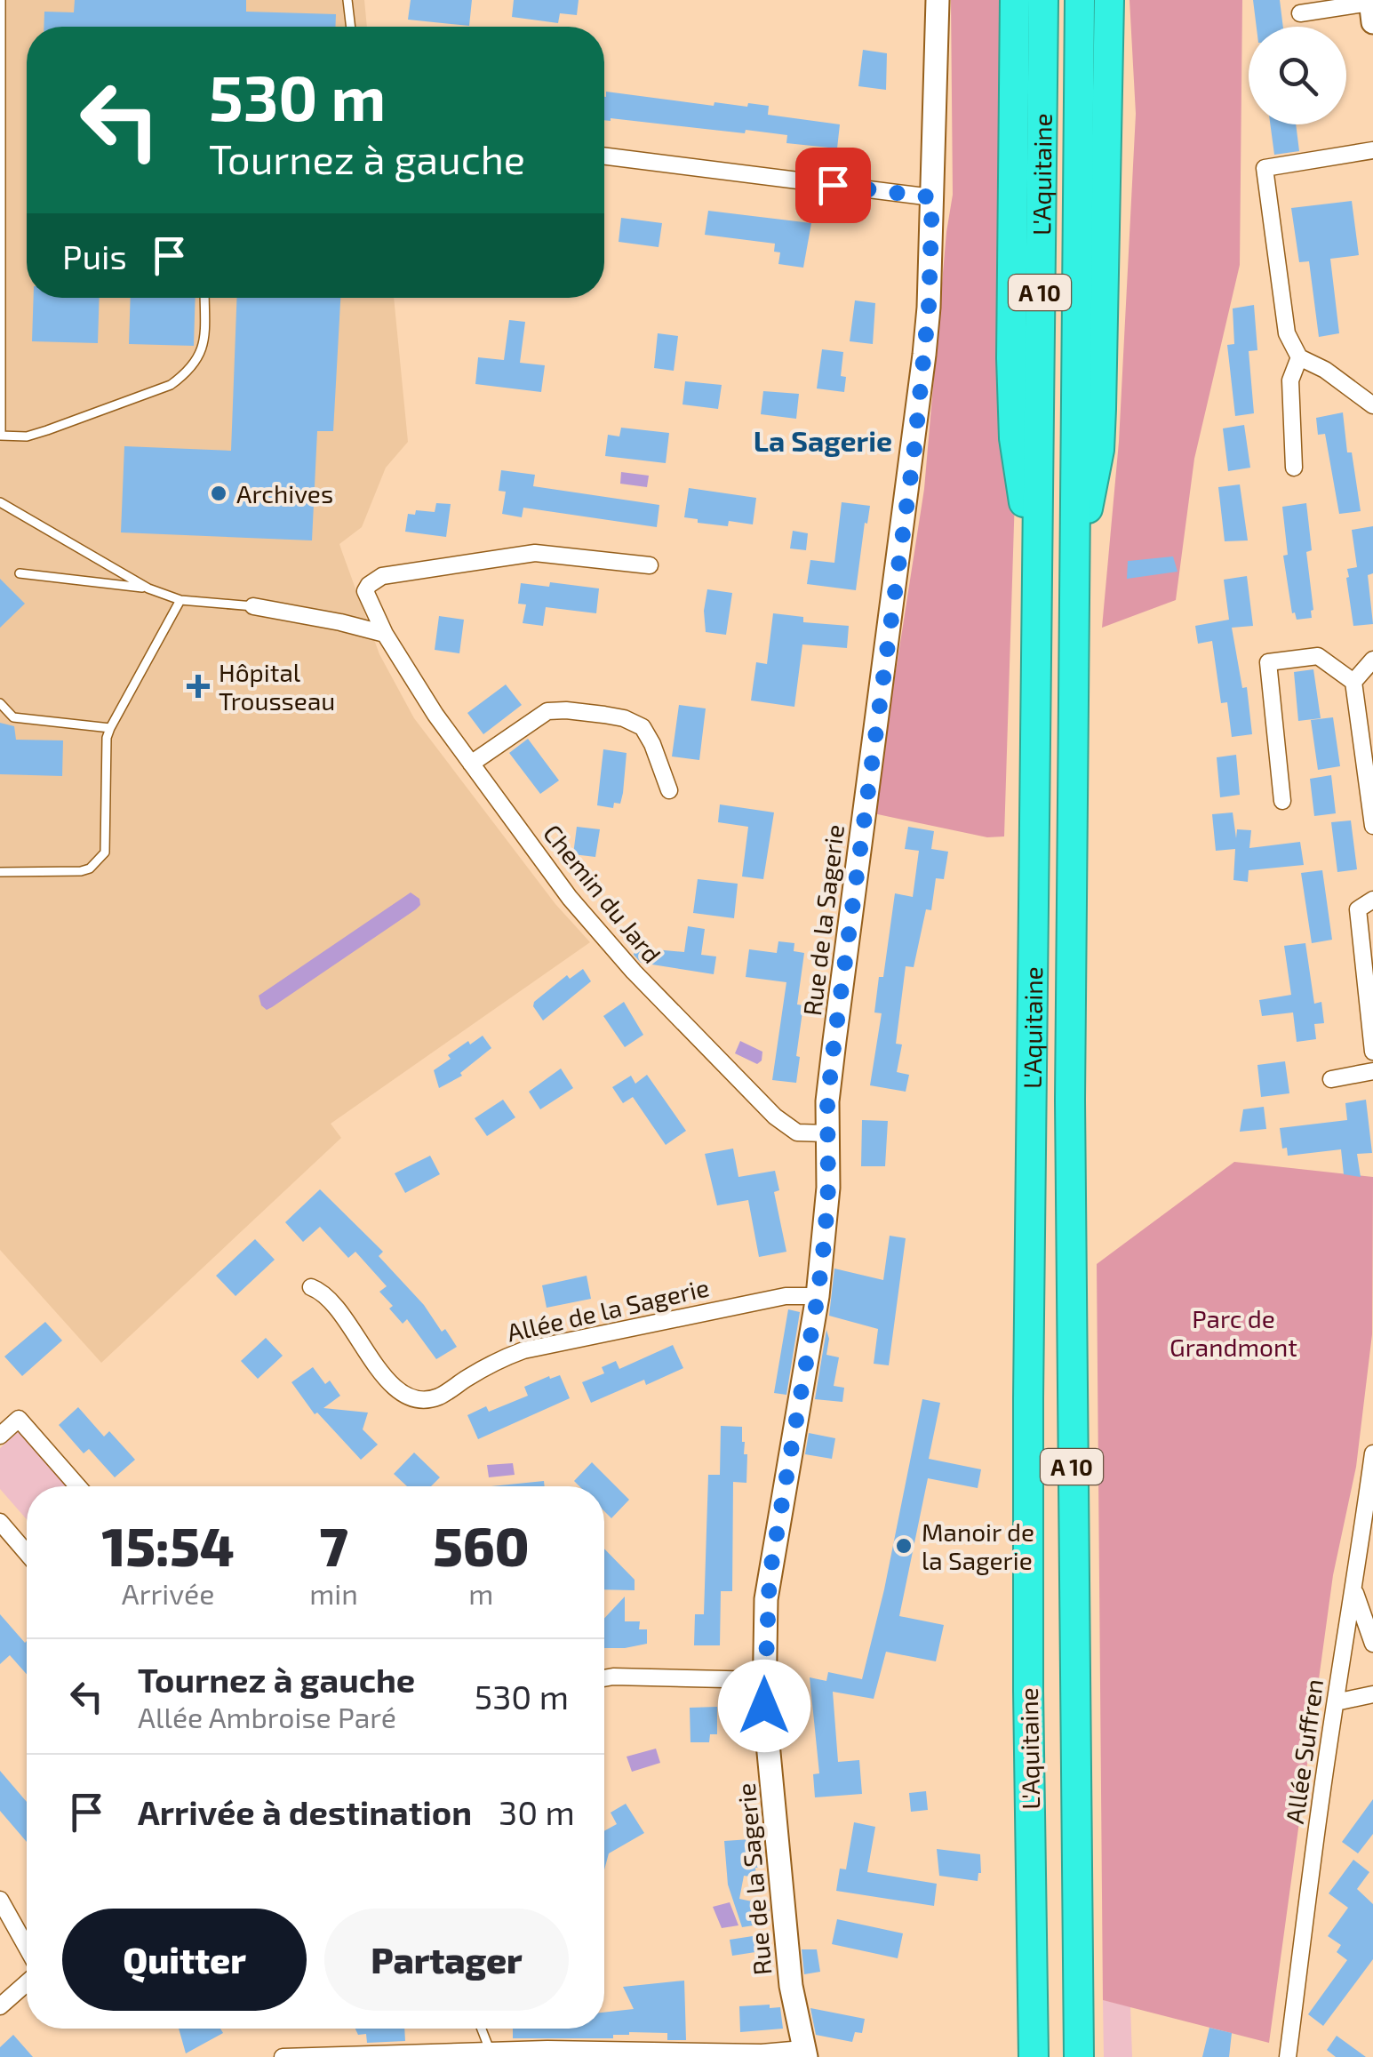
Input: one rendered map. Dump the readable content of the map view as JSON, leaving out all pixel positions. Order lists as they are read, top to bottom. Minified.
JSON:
{"streets":{"highway":["L'Aquitaine","A 10"],"street":["Chemin du Jard","Rue de la Sagerie","Allée de la Sagerie","Allée Suffren"]},"crossings":[["Chemin du Jard","Rue de la Sagerie"],["Rue de la Sagerie","Allée de la Sagerie"]],"districts":["La Sagerie"],"parks":["Parc de Grandmont"],"places":{"other":["Archives","Manoir de la Sagerie"],"health":["Hôpital Trousseau"]},"page":{"turn":["530 m","Tournez à gauche"],"then":"Puis","eta":["15:54","Arrivée","7","min","560","m"],"list":[{"name":"Tournez à gauche","note":"Allée Ambroise Paré","value":"530 m"},{"name":"Arrivée à destination","value":"30 m"}],"buttons":["Quitter","Partager"]}}
